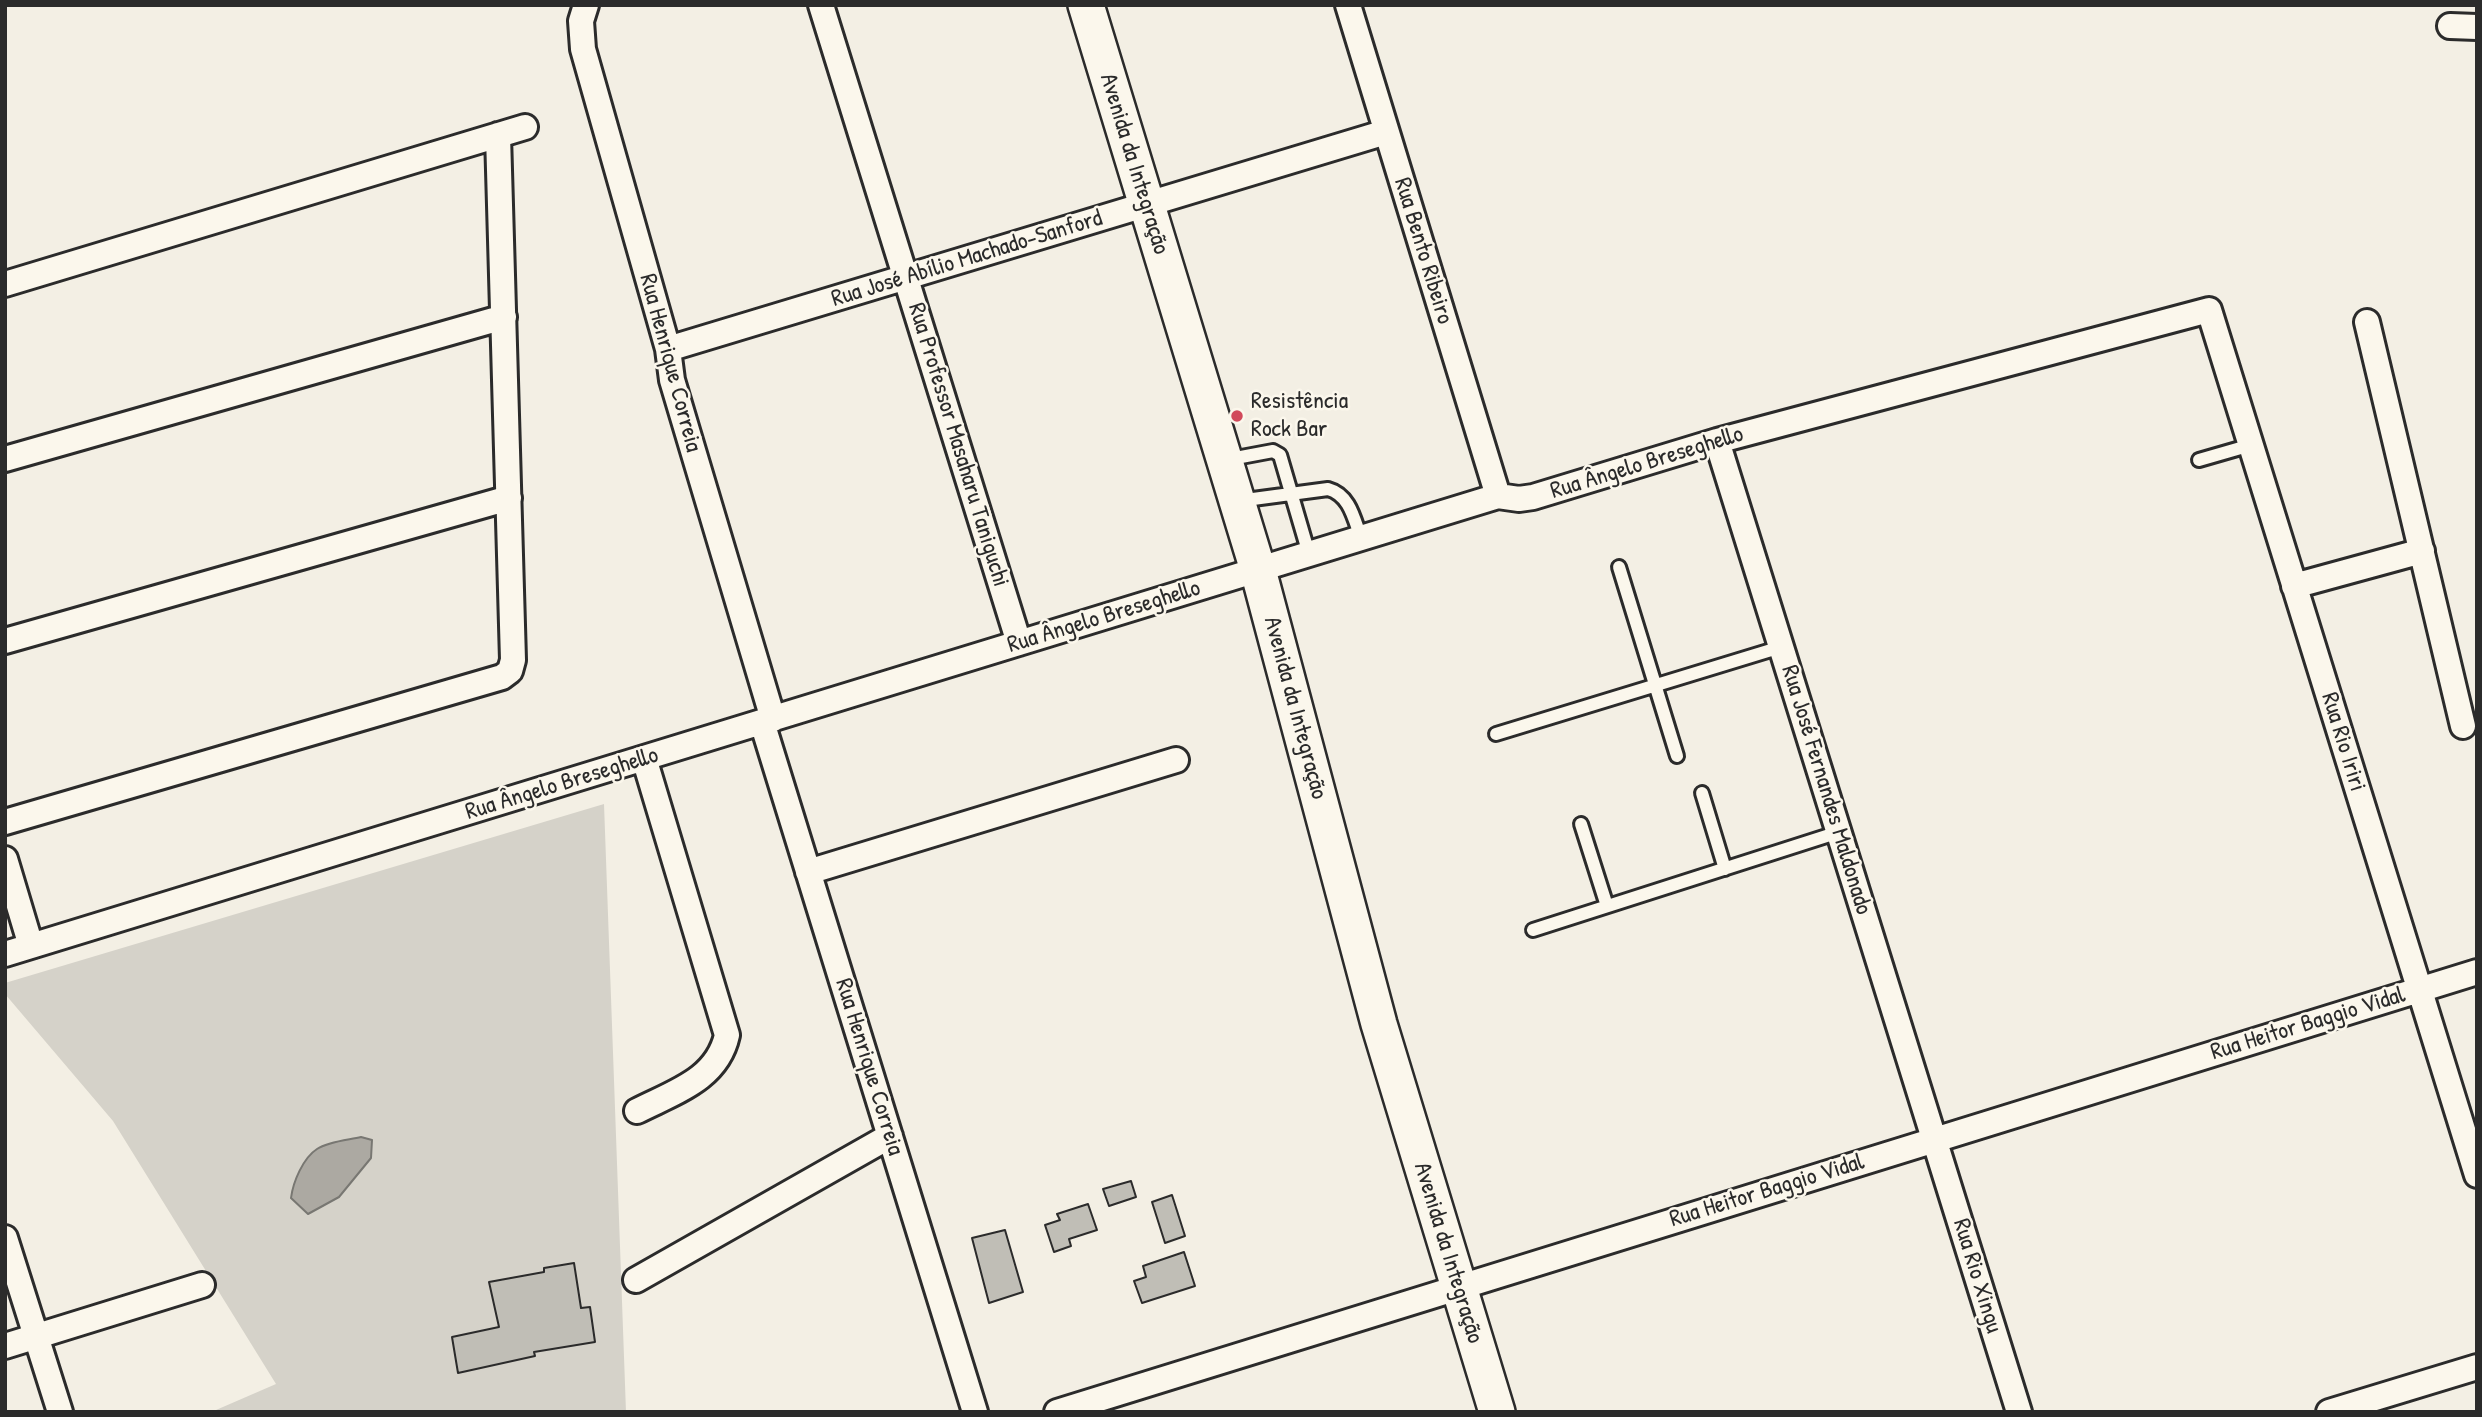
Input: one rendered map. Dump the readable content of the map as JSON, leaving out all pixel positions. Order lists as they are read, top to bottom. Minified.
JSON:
{"streets":{"main road":["Avenida da Integração"],"street":["Rua Bento Ribeiro","Rua José Abílio Machado-Sanford","Rua Henrique Correia","Rua Professor Masaharu Taniguchi","Rua Ângelo Breseghello","Rua Rio Iriri","Rua José Fernandes Maldonado","Rua Heitor Baggio Vidal","Rua Rio Xingu"]},"crossings":[["Avenida da Integração","Rua José Abílio Machado-Sanford"],["Avenida da Integração","Rua Ângelo Breseghello"],["Avenida da Integração","Rua Heitor Baggio Vidal"],["Rua Bento Ribeiro","Rua José Abílio Machado-Sanford"],["Rua Bento Ribeiro","Rua Ângelo Breseghello"],["Rua José Abílio Machado-Sanford","Rua Henrique Correia"],["Rua José Abílio Machado-Sanford","Rua Professor Masaharu Taniguchi"],["Rua Henrique Correia","Rua Ângelo Breseghello"],["Rua Professor Masaharu Taniguchi","Rua Ângelo Breseghello"],["Rua Ângelo Breseghello","Rua Rio Iriri"],["Rua Ângelo Breseghello","Rua José Fernandes Maldonado"],["Rua Rio Iriri","Rua Heitor Baggio Vidal"],["Rua José Fernandes Maldonado","Rua Heitor Baggio Vidal"],["Rua José Fernandes Maldonado","Rua Rio Xingu"],["Rua Heitor Baggio Vidal","Rua Rio Xingu"]],"places":["Resistência Rock Bar"]}
